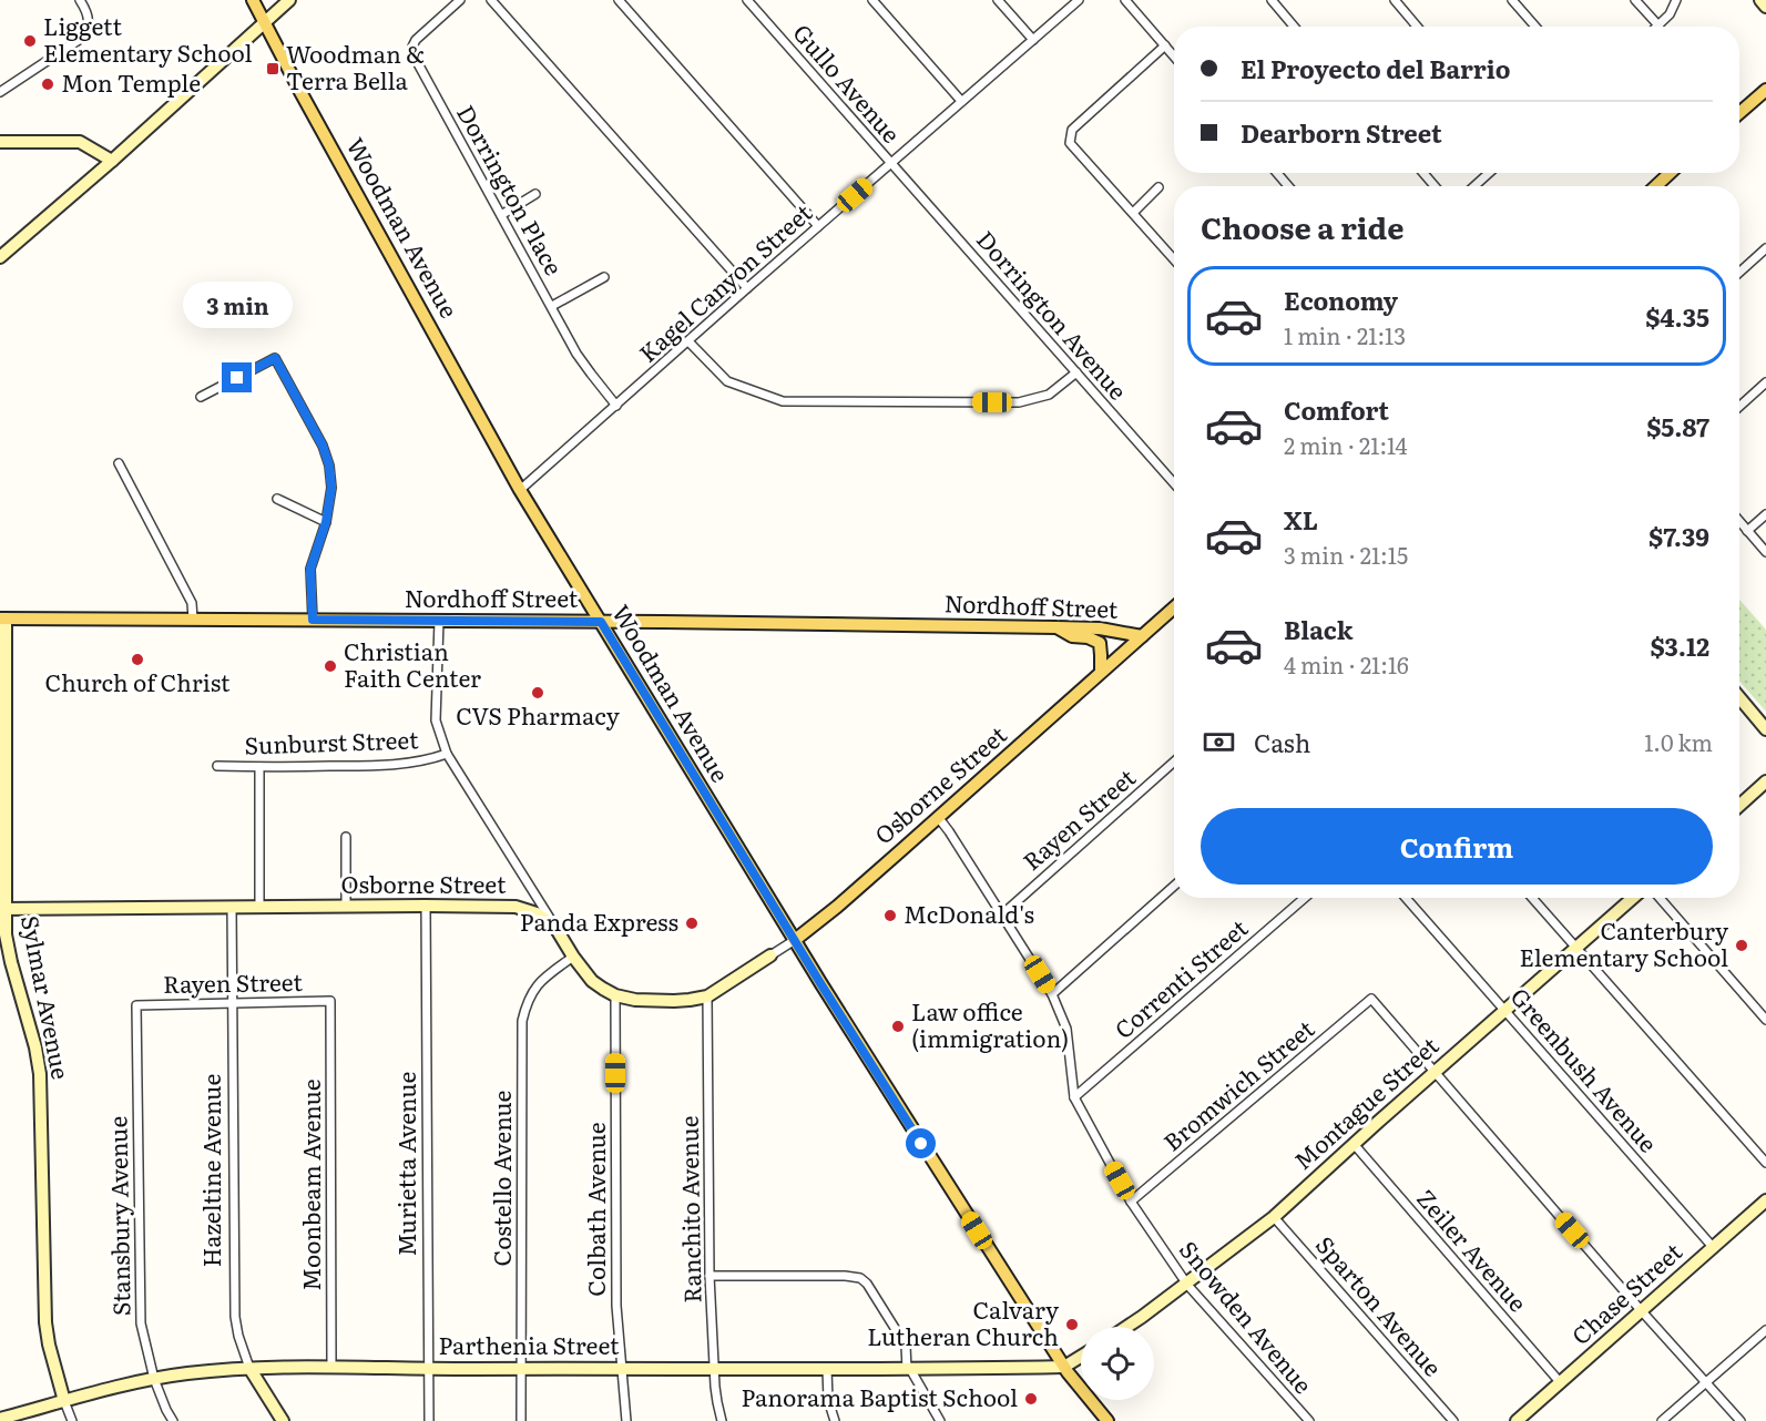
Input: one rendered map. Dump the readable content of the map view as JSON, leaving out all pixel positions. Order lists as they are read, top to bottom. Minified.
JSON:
{"streets":{"main road":["Woodman Avenue","Nordhoff Street","Osborne Street"],"street":["Gullo Avenue","Dorrington Place","Kagel Canyon Street","Dorrington Avenue","Sunburst Street","Rayen Street","Correnti Street","Sylmar Avenue","Greenbush Avenue","Bromwich Street","Montague Street","Murietta Avenue","Hazeltine Avenue","Costello Avenue","Moonbeam Avenue","Colbath Avenue","Ranchito Avenue","Stansbury Avenue","Zeiler Avenue","Chase Street","Sparton Avenue","Snowden Avenue","Parthenia Street"]},"crossings":[["Gullo Avenue","Kagel Canyon Street"],["Gullo Avenue","Dorrington Avenue"],["Dorrington Place","Kagel Canyon Street"],["Woodman Avenue","Kagel Canyon Street"],["Woodman Avenue","Nordhoff Street"],["Woodman Avenue","Osborne Street"],["Woodman Avenue","Parthenia Street"],["Kagel Canyon Street","Dorrington Avenue"],["Nordhoff Street","Osborne Street"],["Nordhoff Street","Sylmar Avenue"],["Osborne Street","Sylmar Avenue"],["Osborne Street","Murietta Avenue"],["Osborne Street","Hazeltine Avenue"],["Osborne Street","Costello Avenue"],["Osborne Street","Colbath Avenue"],["Osborne Street","Ranchito Avenue"],["Osborne Street","Snowden Avenue"],["Rayen Street","Hazeltine Avenue"],["Rayen Street","Moonbeam Avenue"],["Rayen Street","Stansbury Avenue"],["Rayen Street","Snowden Avenue"],["Correnti Street","Snowden Avenue"],["Sylmar Avenue","Parthenia Street"],["Greenbush Avenue","Montague Street"],["Greenbush Avenue","Chase Street"],["Bromwich Street","Montague Street"],["Bromwich Street","Snowden Avenue"],["Montague Street","Zeiler Avenue"],["Montague Street","Sparton Avenue"],["Montague Street","Snowden Avenue"],["Murietta Avenue","Parthenia Street"],["Hazeltine Avenue","Parthenia Street"],["Costello Avenue","Parthenia Street"],["Moonbeam Avenue","Parthenia Street"],["Colbath Avenue","Parthenia Street"],["Ranchito Avenue","Parthenia Street"],["Stansbury Avenue","Parthenia Street"],["Zeiler Avenue","Chase Street"]],"places":{"other":["Liggett Elementary School","Mon Temple","Church of Christ","Christian Faith Center","CVS Pharmacy","McDonald's","Panda Express","Canterbury Elementary School","Law office (immigration)","Calvary Lutheran Church","Panorama Baptist School"],"transit":["Woodman & Terra Bella"]},"page":{"banner":["El Proyecto del Barrio","Dearborn Street"],"heading":"Choose a ride","list":[{"name":"Economy","note":"1 min · 21:13","value":"$4.35"},{"name":"Comfort","note":"2 min · 21:14","value":"$5.87"},{"name":"XL","note":"3 min · 21:15","value":"$7.39"},{"name":"Black","note":"4 min · 21:16","value":"$3.12"}],"bubble":"3 min","pay":["Cash","1.0 km"],"buttons":"Confirm"}}
